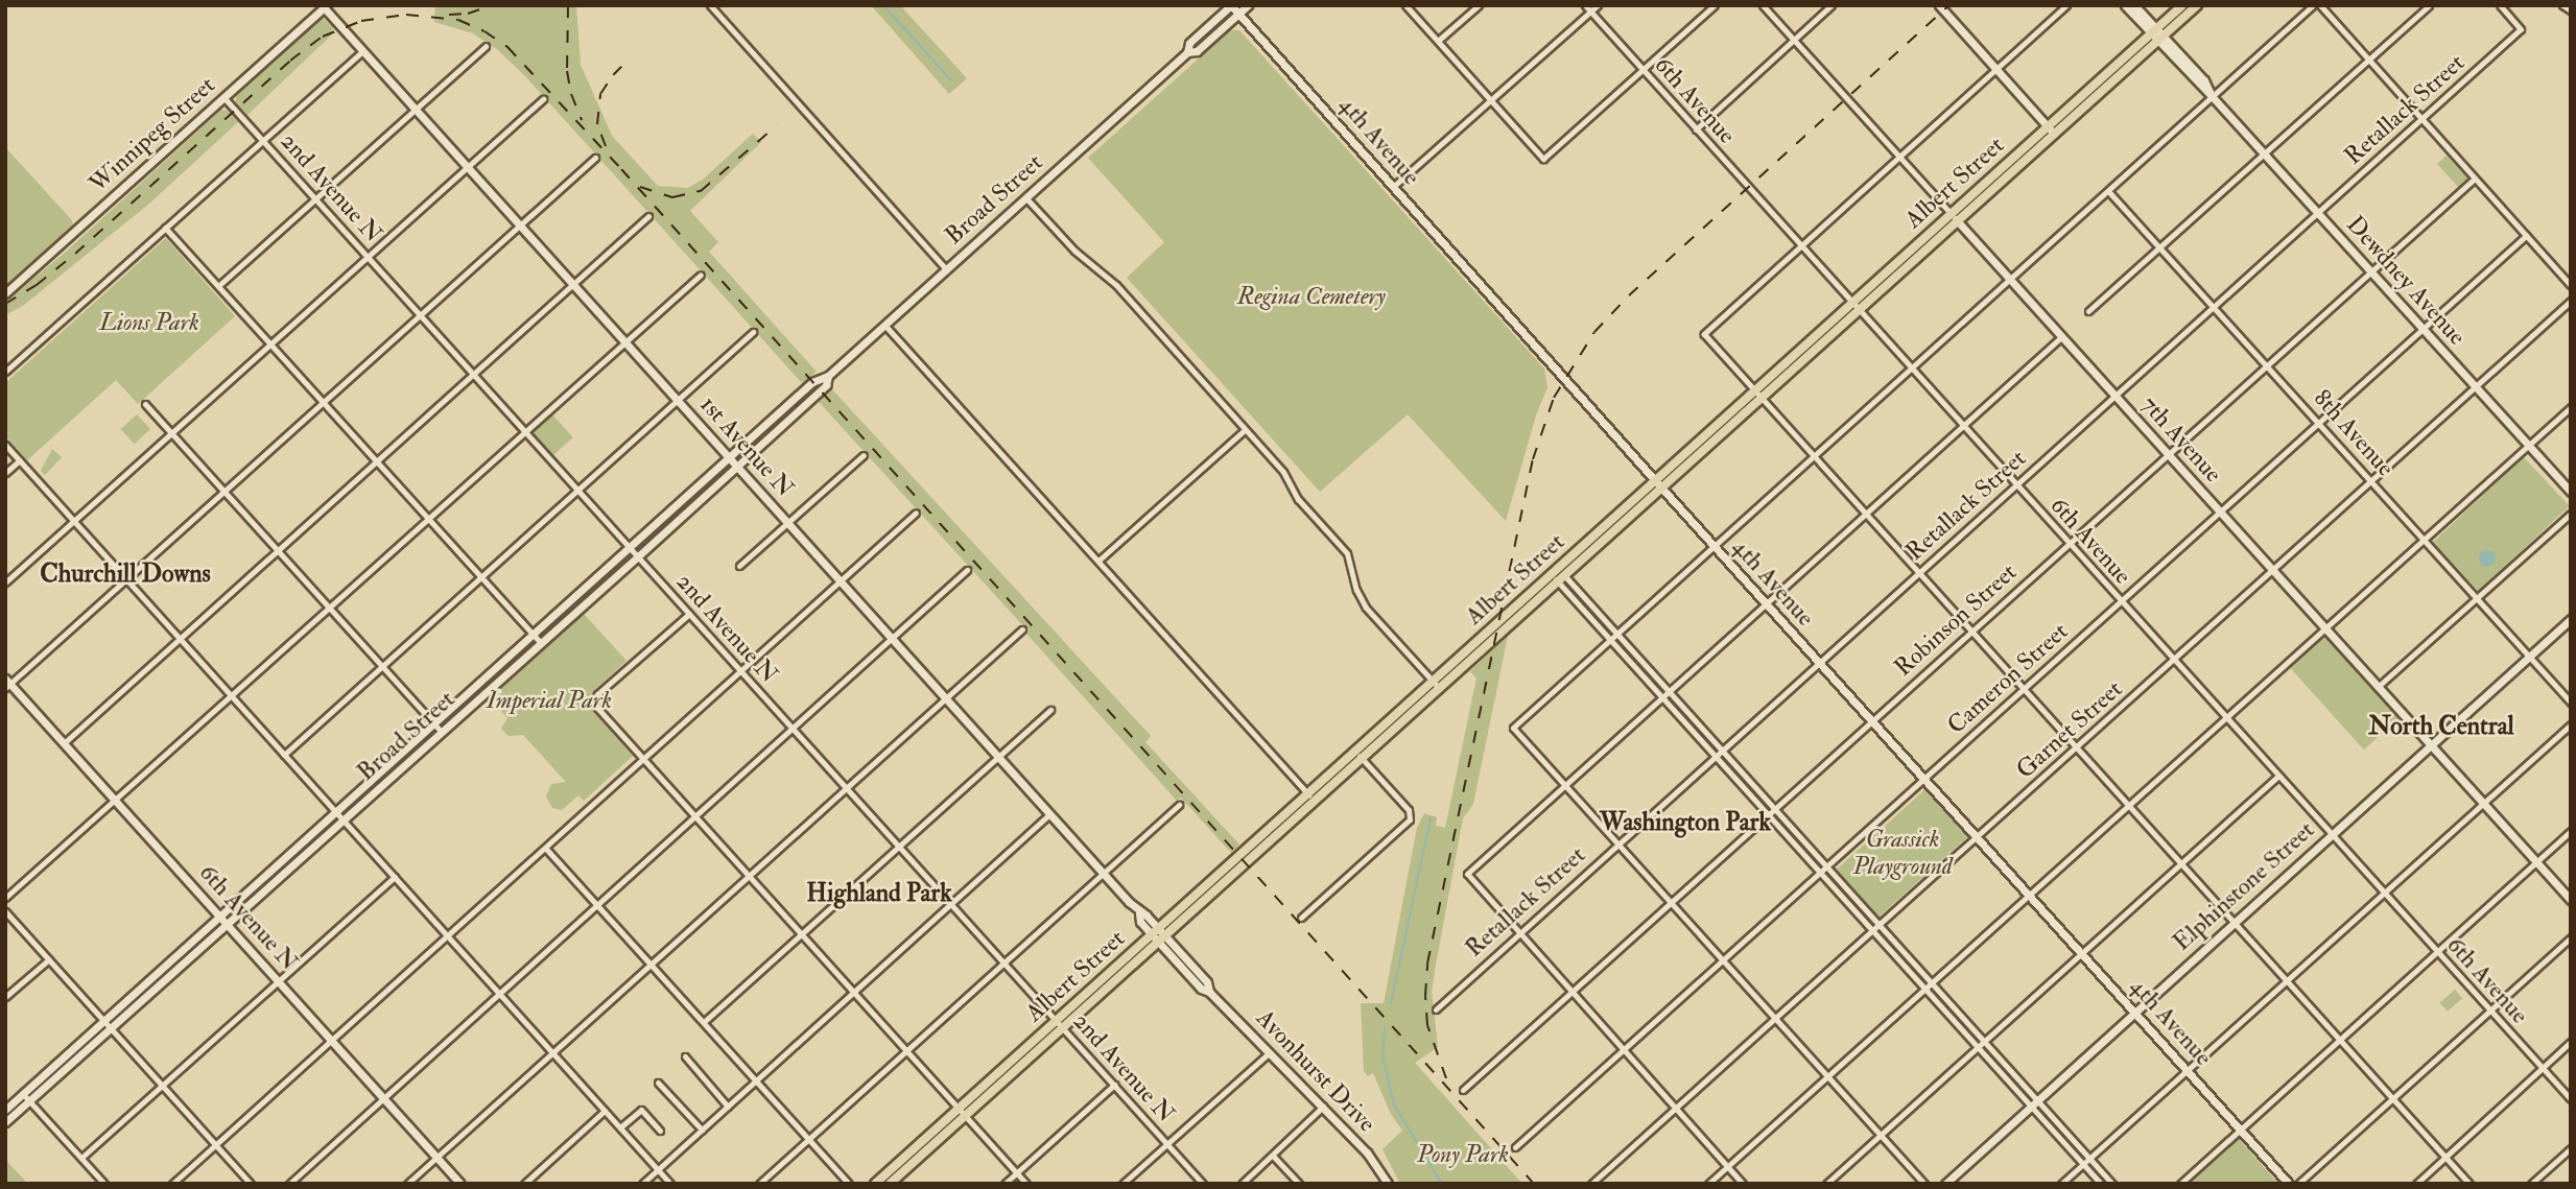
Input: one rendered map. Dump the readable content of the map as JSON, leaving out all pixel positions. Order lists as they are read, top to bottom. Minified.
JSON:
{"streets":{"main road":["Albert Street"],"street":["6th Avenue","Retallack Street","Winnipeg Street","4th Avenue","2nd Avenue N","Broad Street","Dewdney Avenue","8th Avenue","7th Avenue","1st Avenue N","Robinson Street","Cameron Street","Garnet Street","Elphinstone Street","6th Avenue N","Avonhurst Drive"]},"crossings":[["6th Avenue","Retallack Street"],["6th Avenue","Albert Street"],["6th Avenue","Robinson Street"],["6th Avenue","Cameron Street"],["6th Avenue","Garnet Street"],["6th Avenue","Elphinstone Street"],["Retallack Street","4th Avenue"],["Retallack Street","Dewdney Avenue"],["Retallack Street","8th Avenue"],["Retallack Street","7th Avenue"],["Winnipeg Street","2nd Avenue N"],["Winnipeg Street","1st Avenue N"],["4th Avenue","Albert Street"],["4th Avenue","Broad Street"],["4th Avenue","Robinson Street"],["4th Avenue","Cameron Street"],["4th Avenue","Garnet Street"],["4th Avenue","Elphinstone Street"],["Albert Street","2nd Avenue N"],["Albert Street","Dewdney Avenue"],["Albert Street","7th Avenue"],["Albert Street","1st Avenue N"],["Albert Street","Avonhurst Drive"],["2nd Avenue N","Broad Street"],["Broad Street","1st Avenue N"],["Broad Street","6th Avenue N"],["Dewdney Avenue","Robinson Street"],["Dewdney Avenue","Cameron Street"],["Dewdney Avenue","Garnet Street"],["8th Avenue","Robinson Street"],["8th Avenue","Cameron Street"],["8th Avenue","Garnet Street"],["8th Avenue","Elphinstone Street"],["7th Avenue","Robinson Street"],["7th Avenue","Cameron Street"],["7th Avenue","Garnet Street"],["7th Avenue","Elphinstone Street"],["1st Avenue N","Avonhurst Drive"]],"districts":["Churchill Downs","North Central","Washington Park","Highland Park"],"parks":["Regina Cemetery","Lions Park","Imperial Park","Grassick Playground","Pony Park"]}
